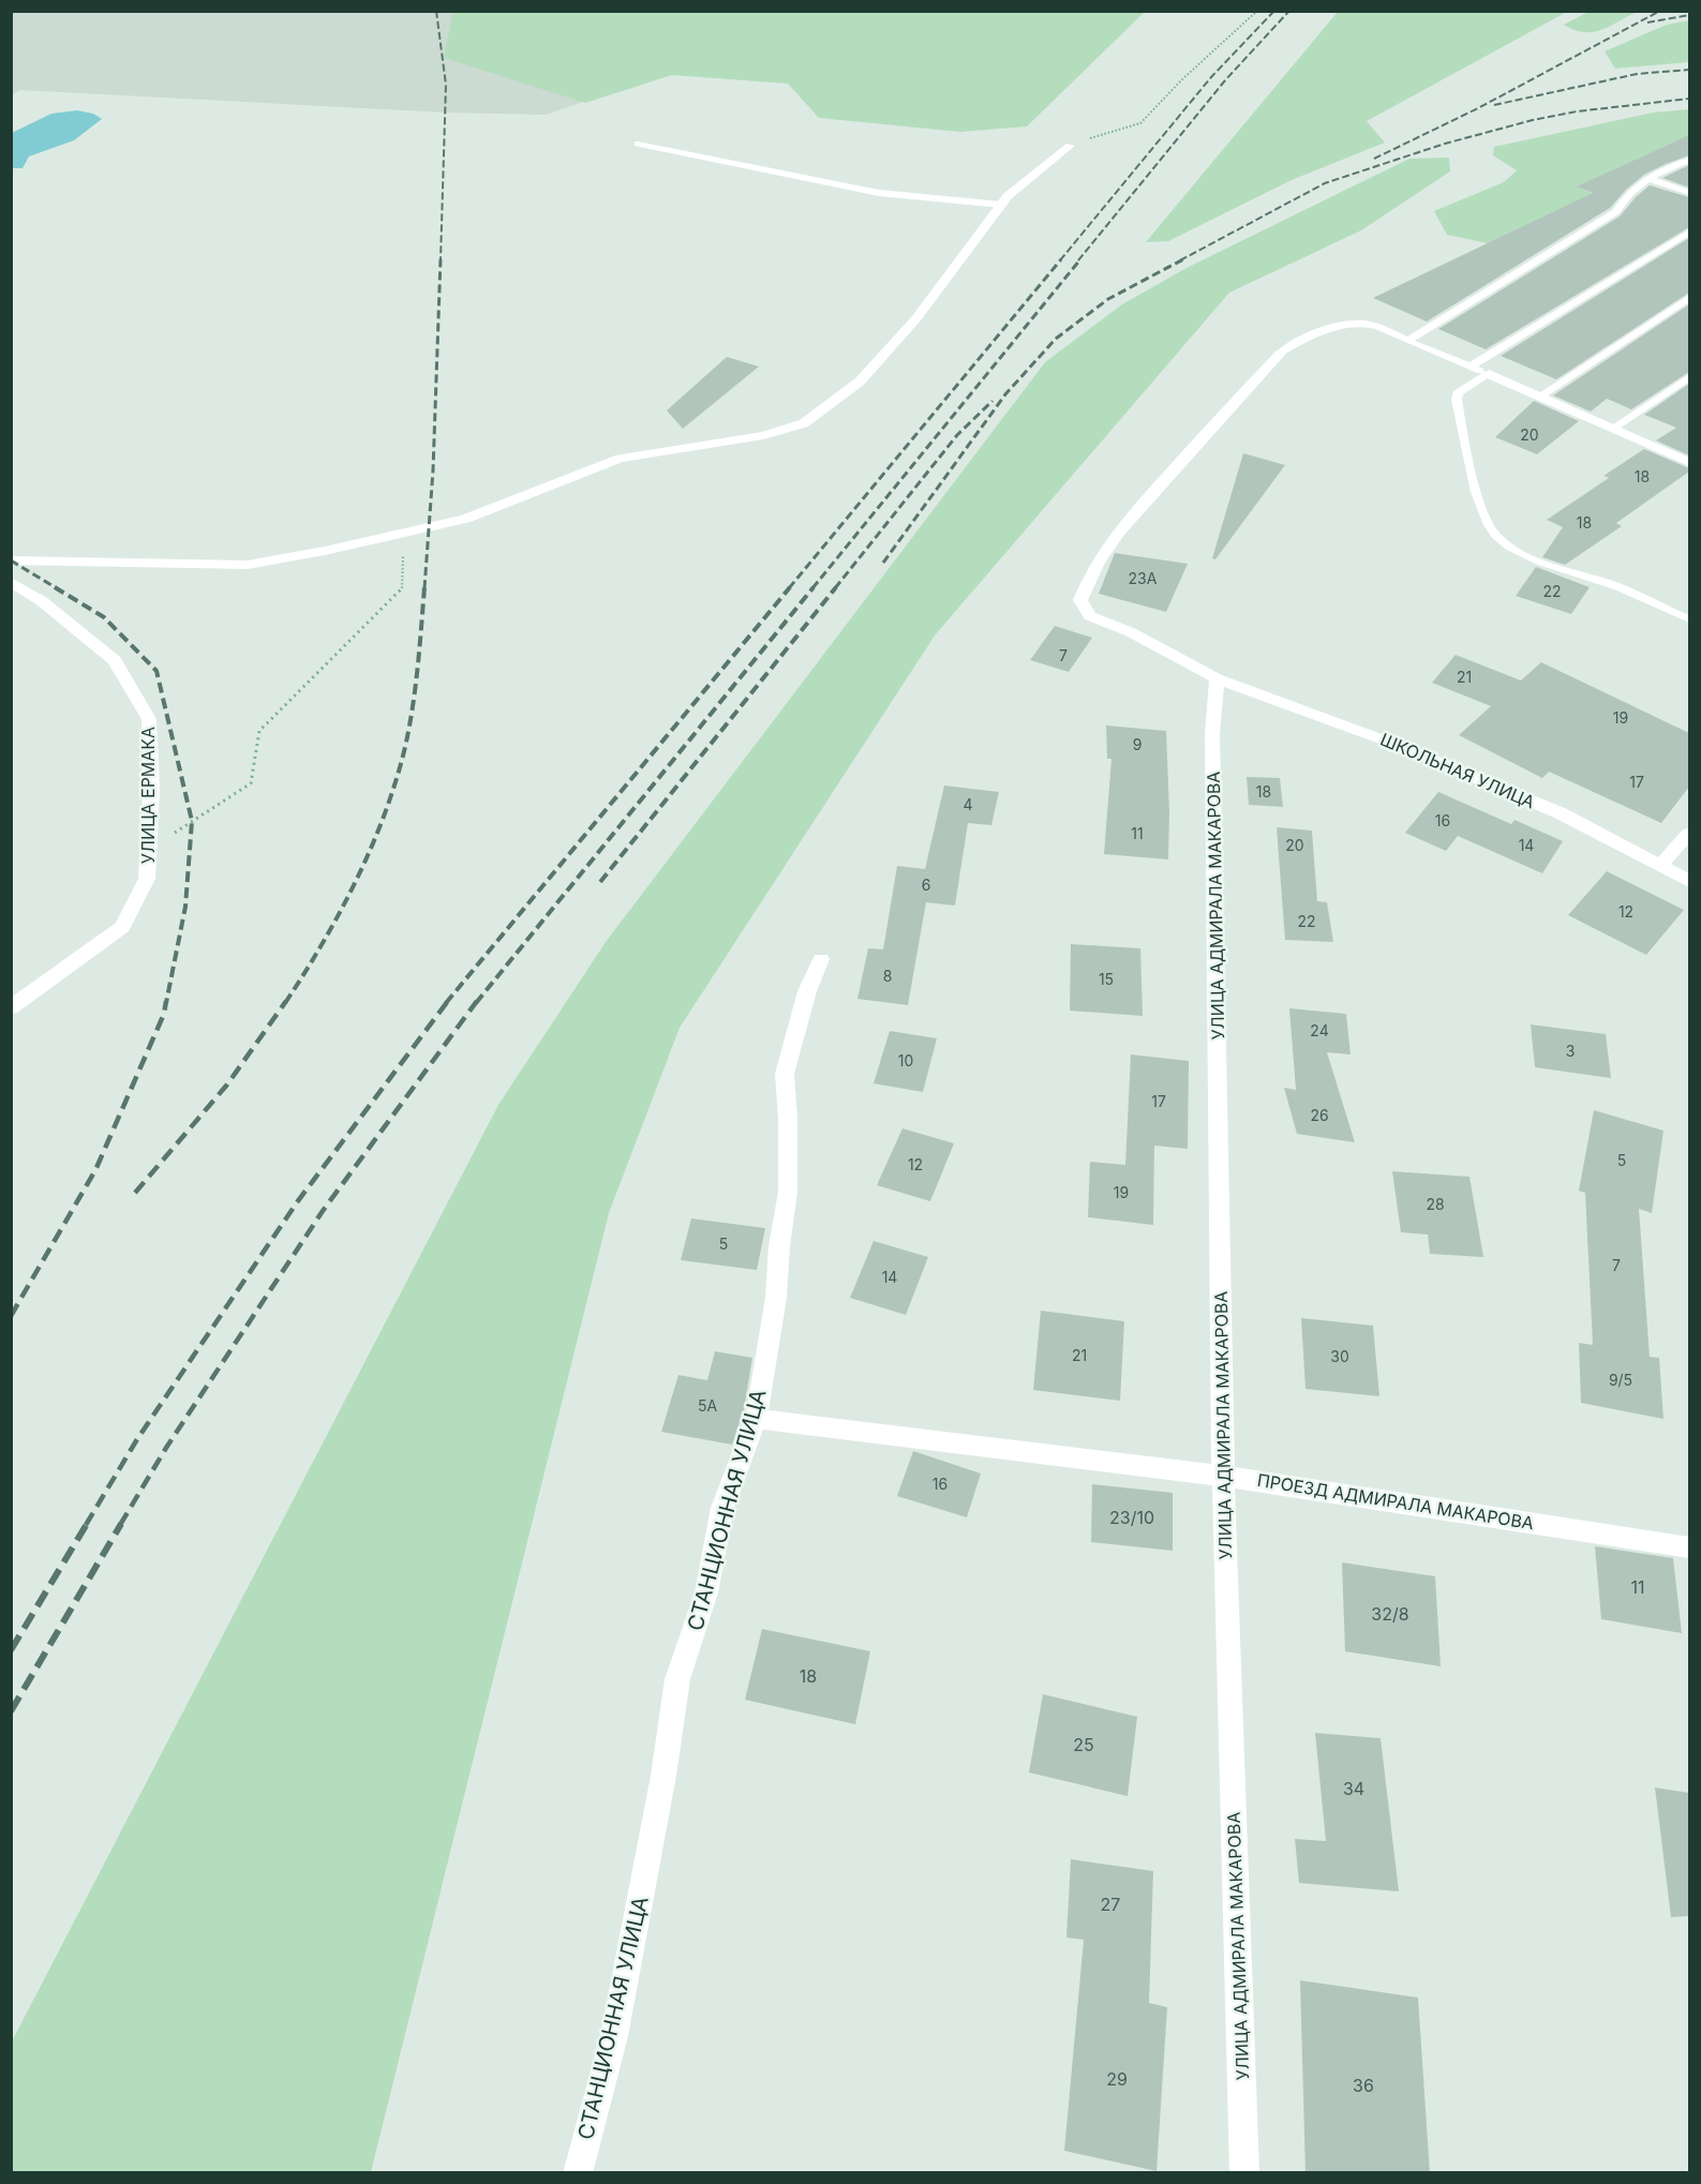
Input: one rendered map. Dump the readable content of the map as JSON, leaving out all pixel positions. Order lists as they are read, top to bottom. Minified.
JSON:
{"streets":{"street":["ШКОЛЬНАЯ УЛИЦА","УЛИЦА ЕРМАКА","УЛИЦА АДМИРАЛА МАКАРОВА","ПРОЕЗД АДМИРАЛА МАКАРОВА","СТАНЦИОННАЯ УЛИЦА"]},"crossings":[["ШКОЛЬНАЯ УЛИЦА","УЛИЦА АДМИРАЛА МАКАРОВА"],["УЛИЦА АДМИРАЛА МАКАРОВА","ПРОЕЗД АДМИРАЛА МАКАРОВА"],["ПРОЕЗД АДМИРАЛА МАКАРОВА","СТАНЦИОННАЯ УЛИЦА"]],"house_numbers":["20","18","18","23А","22","7","21","19","9","17","18","4","16","11","20","14","6","12","22","8","15","24","3","10","17","26","5","12","19","28","5","7","14","21","30","9/5","5А","16","23/10","11","32/8","18","25","34","27","29","36"]}
